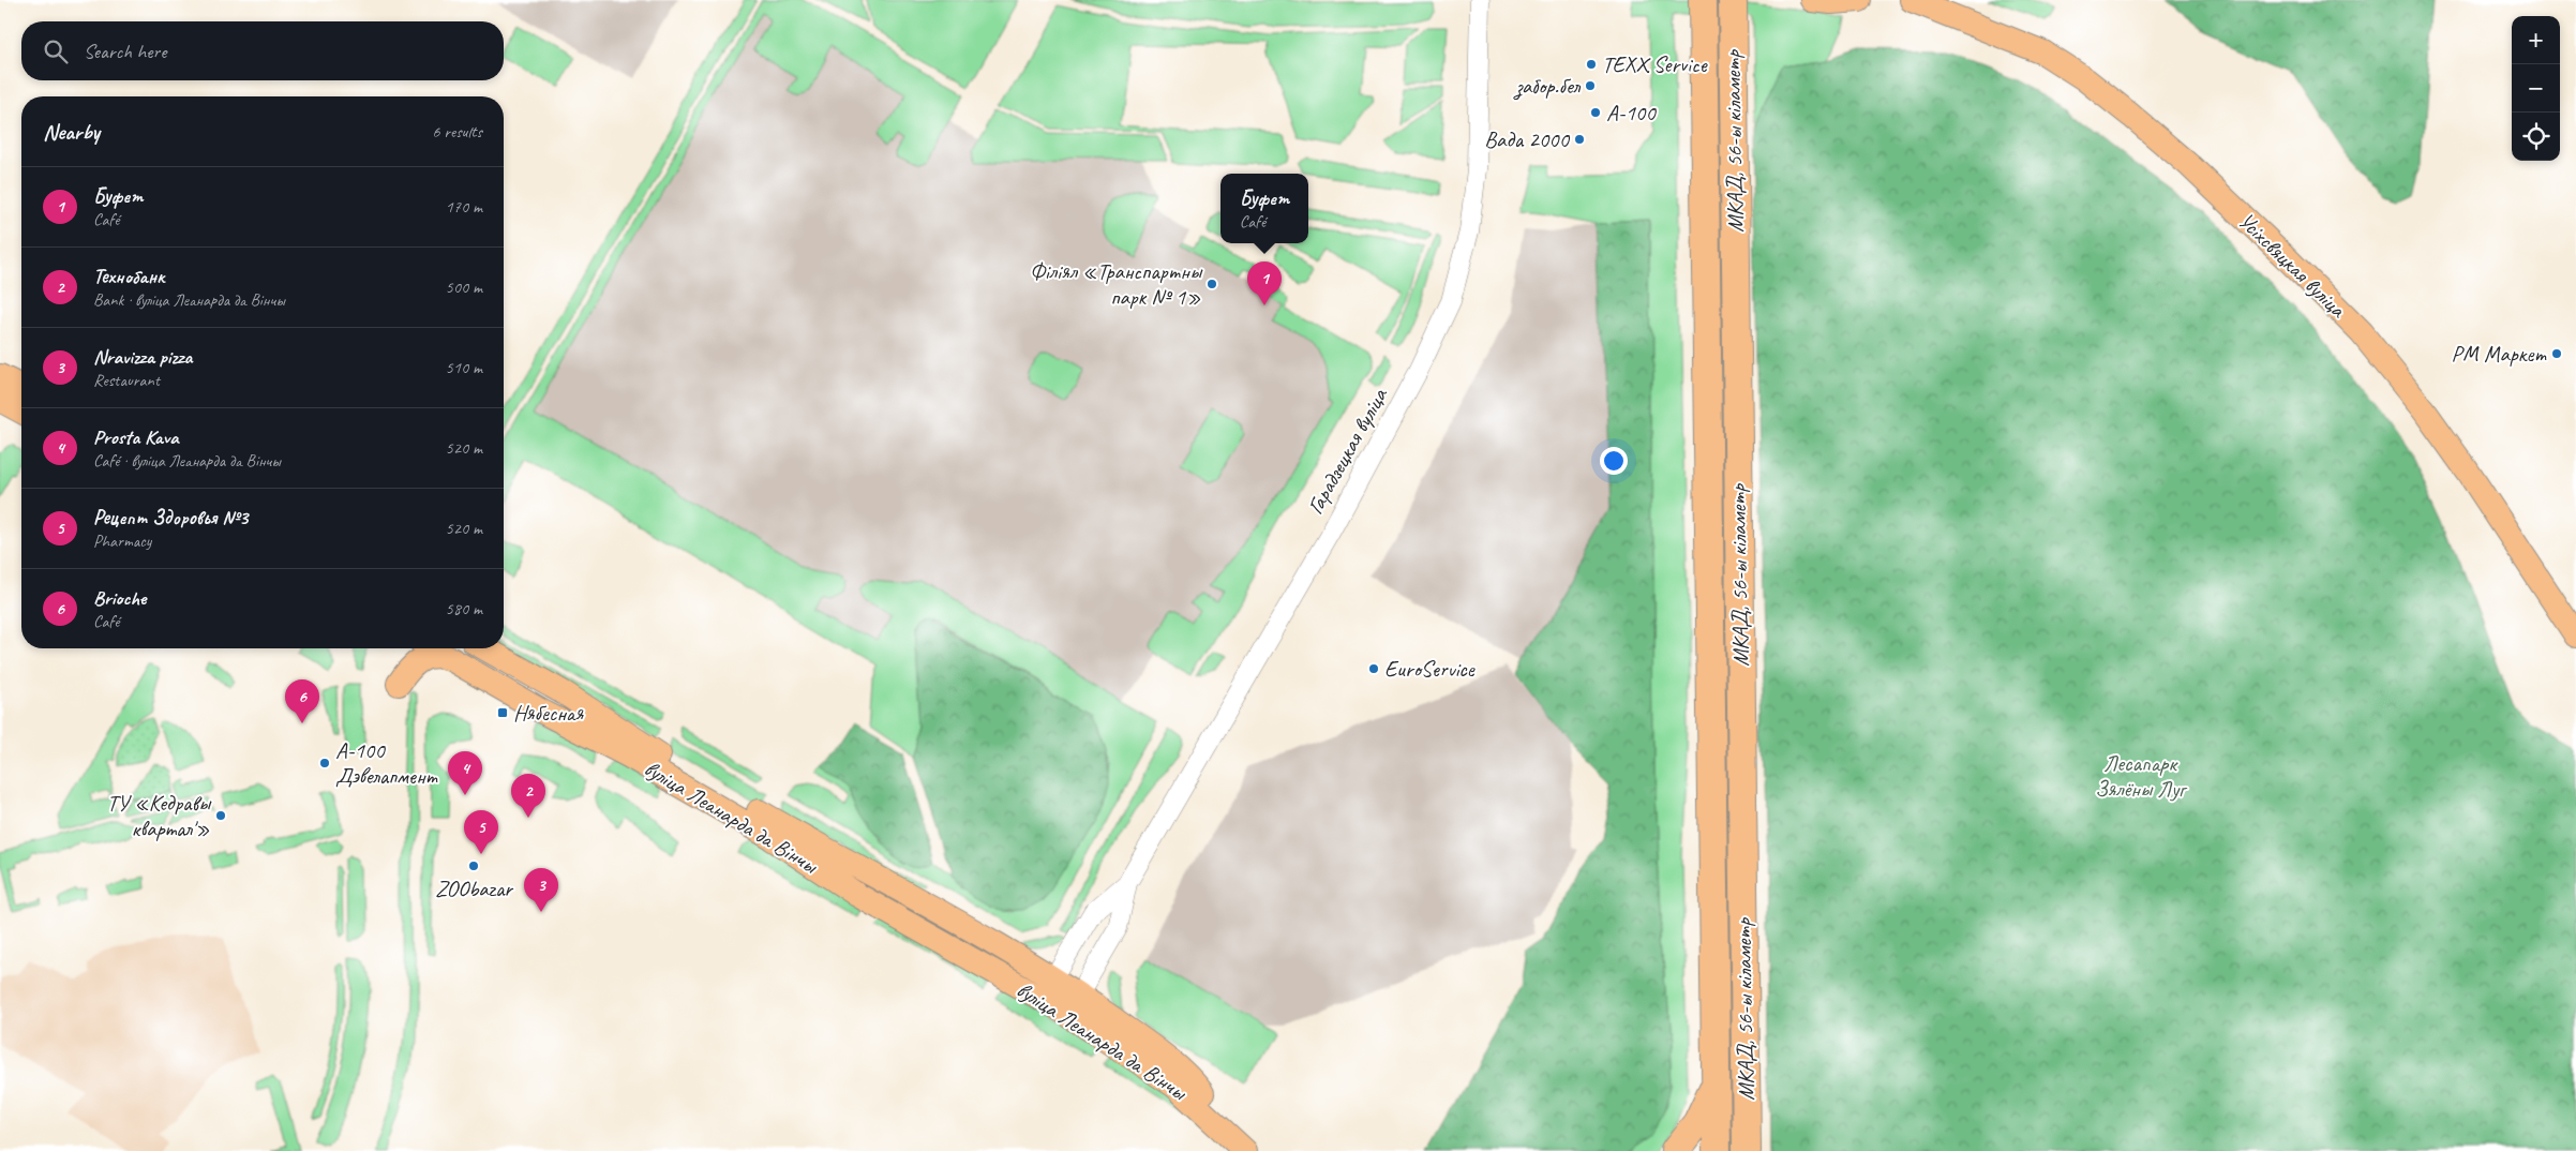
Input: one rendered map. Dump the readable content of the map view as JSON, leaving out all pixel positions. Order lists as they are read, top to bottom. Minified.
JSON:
{"streets":{"highway":["МКАД, 56-ы кіламетр"],"main road":["Усіхсвяцкая вуліца","вуліца Леанарда да Вінчы"],"street":["Гарадзецкая вуліца"]},"crossings":[["Гарадзецкая вуліца","вуліца Леанарда да Вінчы"]],"parks":["Лесапарк Зялёны Луг"],"places":{"other":["TEXX Service","забор.бел","A-100","Вада 2000","Філіял «Транспартны парк № 1»","РМ Маркет","EuroService","A-100 Дэвелапмент","ТУ «Кедравы квартал'»","ZOObazar"],"transit":["Нябесная"]},"page":{"map_buttons":["+","−"],"search":"Search here","heading":["Nearby","6 results"],"list":[{"mark":"1","name":"Буфет","note":"Café","value":"170 m"},{"mark":"2","name":"Технобанк","note":"Bank · вуліца Леанарда да Вінчы","value":"500 m"},{"mark":"3","name":"Nravizza pizza","note":"Restaurant","value":"510 m"},{"mark":"4","name":"Prosta Kava","note":"Café · вуліца Леанарда да Вінчы","value":"520 m"},{"mark":"5","name":"Рецепт Здоровья №3","note":"Pharmacy","value":"520 m"},{"mark":"6","name":"Brioche","note":"Café","value":"580 m"}],"popup":["Буфет","Café"],"pins":["1","6","4","2","5","3"]}}
